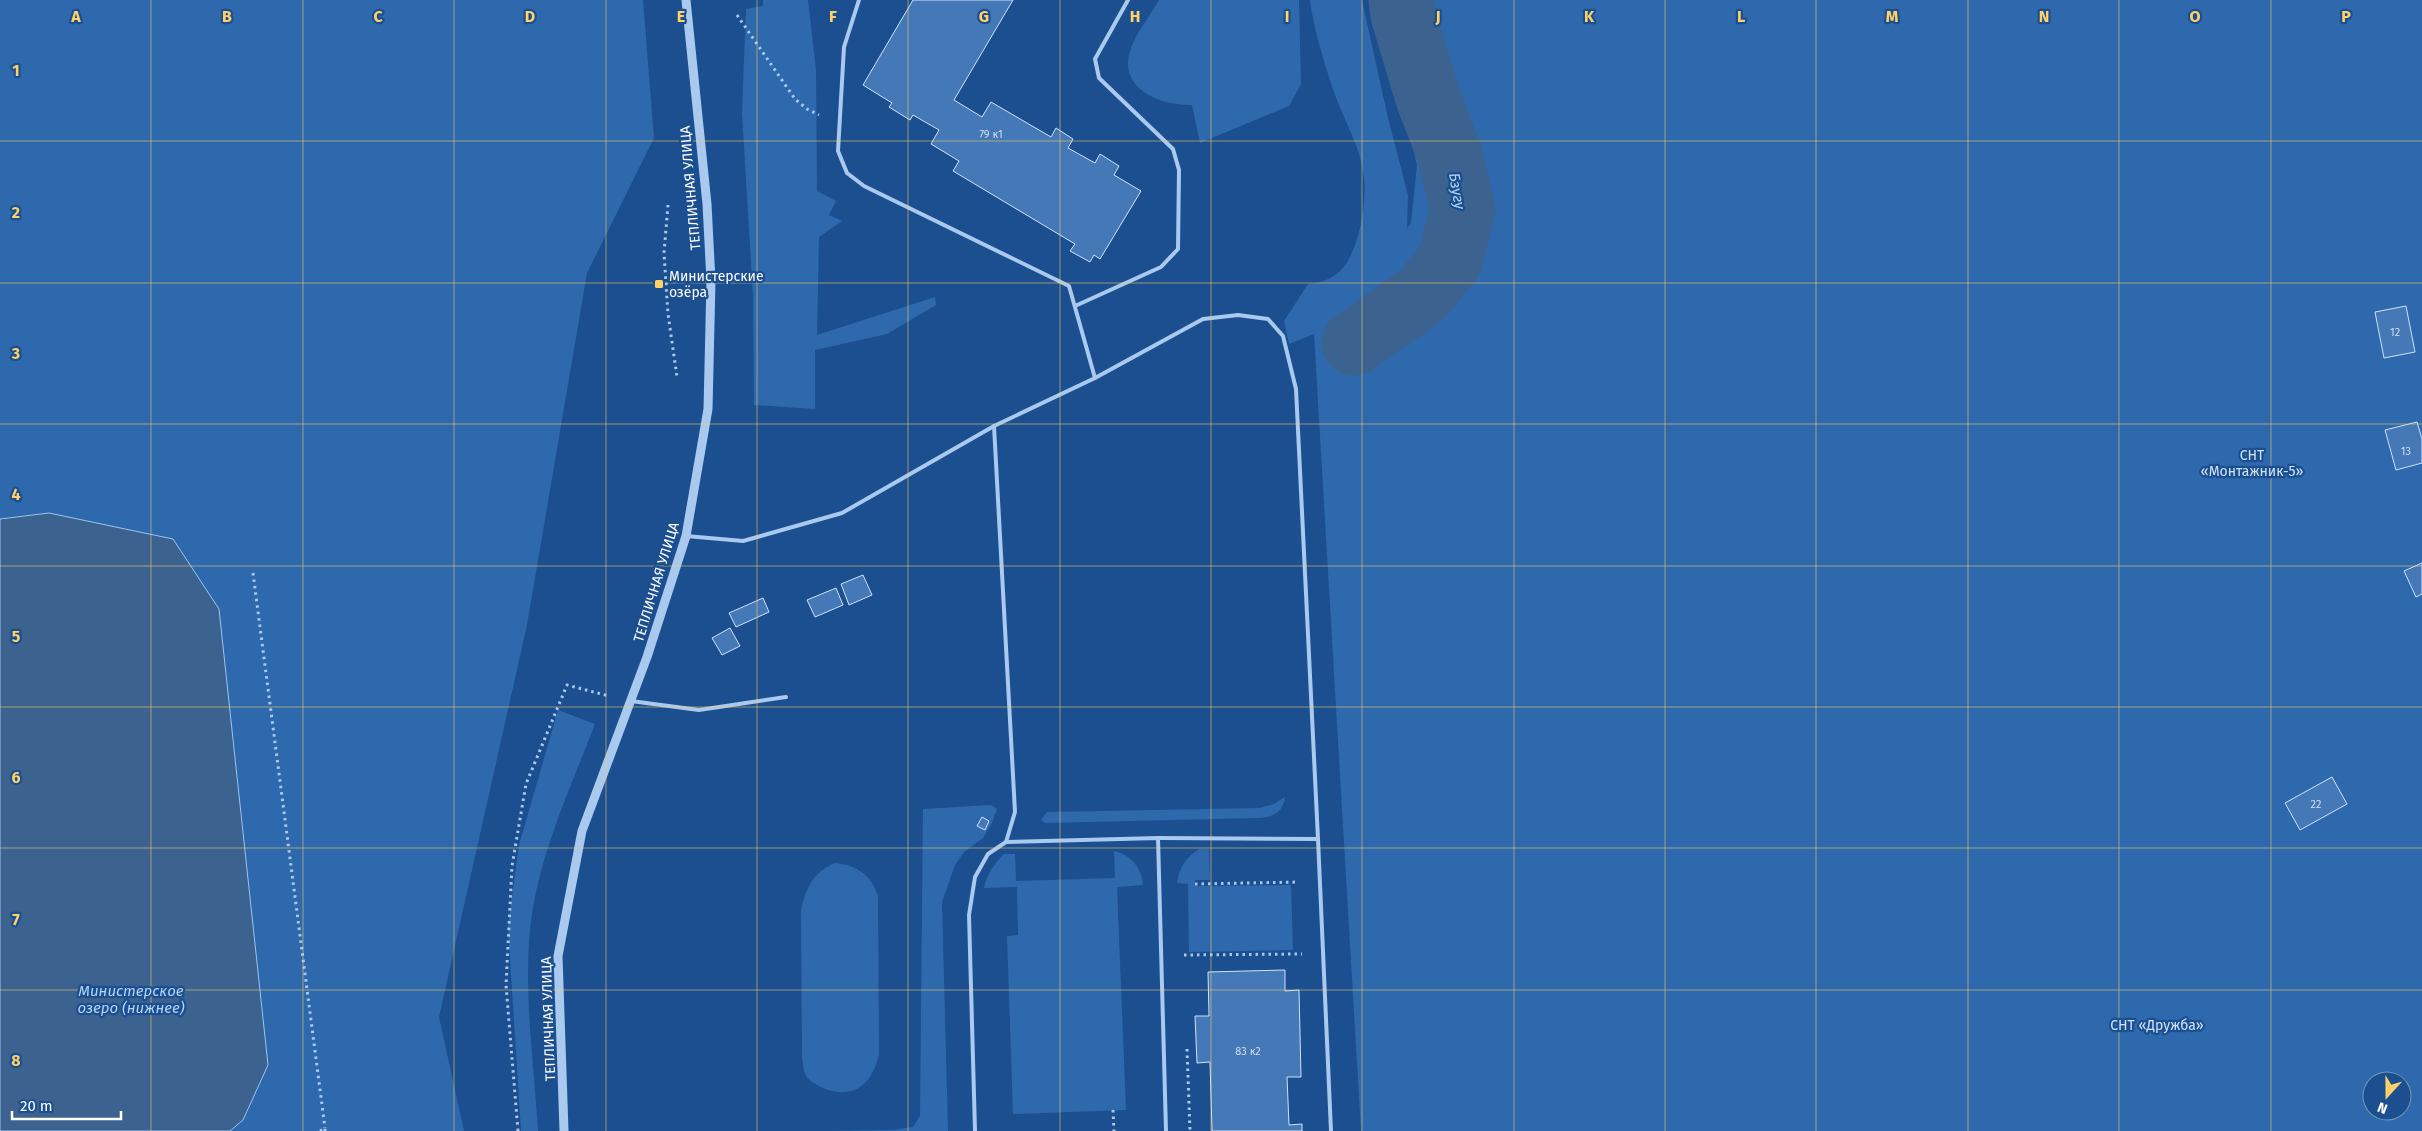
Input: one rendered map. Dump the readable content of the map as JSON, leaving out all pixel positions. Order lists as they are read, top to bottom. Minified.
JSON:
{"streets":{"street":["ТЕПЛИЧНАЯ УЛИЦА"]},"water":["Бзугу","Министерское озеро (нижнее)"],"parks":["СНТ «Монтажник-5»","СНТ «Дружба»"],"places":{"transit":["Министерские озёра"]},"house_numbers":["79 к1","12","13","22","83 к2"],"scale_bar":"20 m","north":"bottom","grid":{"columns":["A","B","C","D","E","F","G","H","I","J","K","L","M","N","O","P"],"rows":["1","2","3","4","5","6","7","8"]}}
